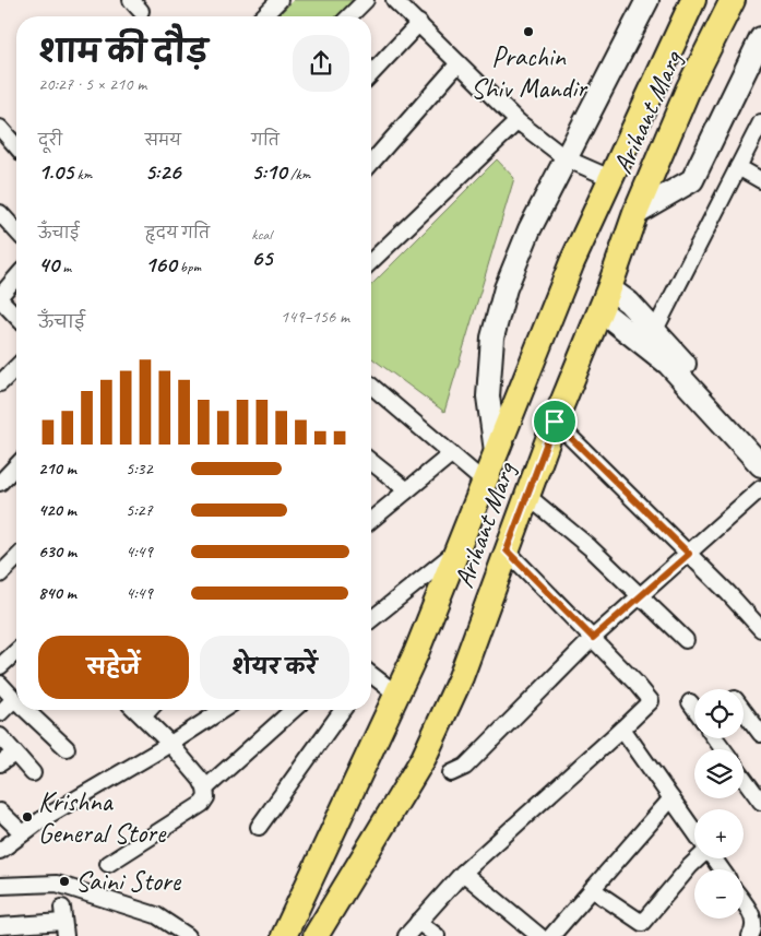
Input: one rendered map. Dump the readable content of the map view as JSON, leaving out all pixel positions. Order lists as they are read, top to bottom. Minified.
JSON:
{"streets":{"main road":["Arihant Marg"]},"places":["Prachin Shiv Mandir","Krishna General Store","Saini Store"],"page":{"heading":["शाम की दौड़","20:27 · 5 × 210 m"],"stats":[["दूरी","1.05 km"],["समय","5:26"],["गति","5:10 /km"],["ऊँचाई","40 m"],["हृदय गति","160 bpm"],["kcal","65"]],"chart":["ऊँचाई","149–156 m"],"list":[{"name":"210 m","note":"5:32"},{"name":"420 m","note":"5:27"},{"name":"630 m","note":"4:49"},{"name":"840 m","note":"4:49"}],"buttons":["सहेजें","शेयर करें"],"map_buttons":["+","−"]}}
